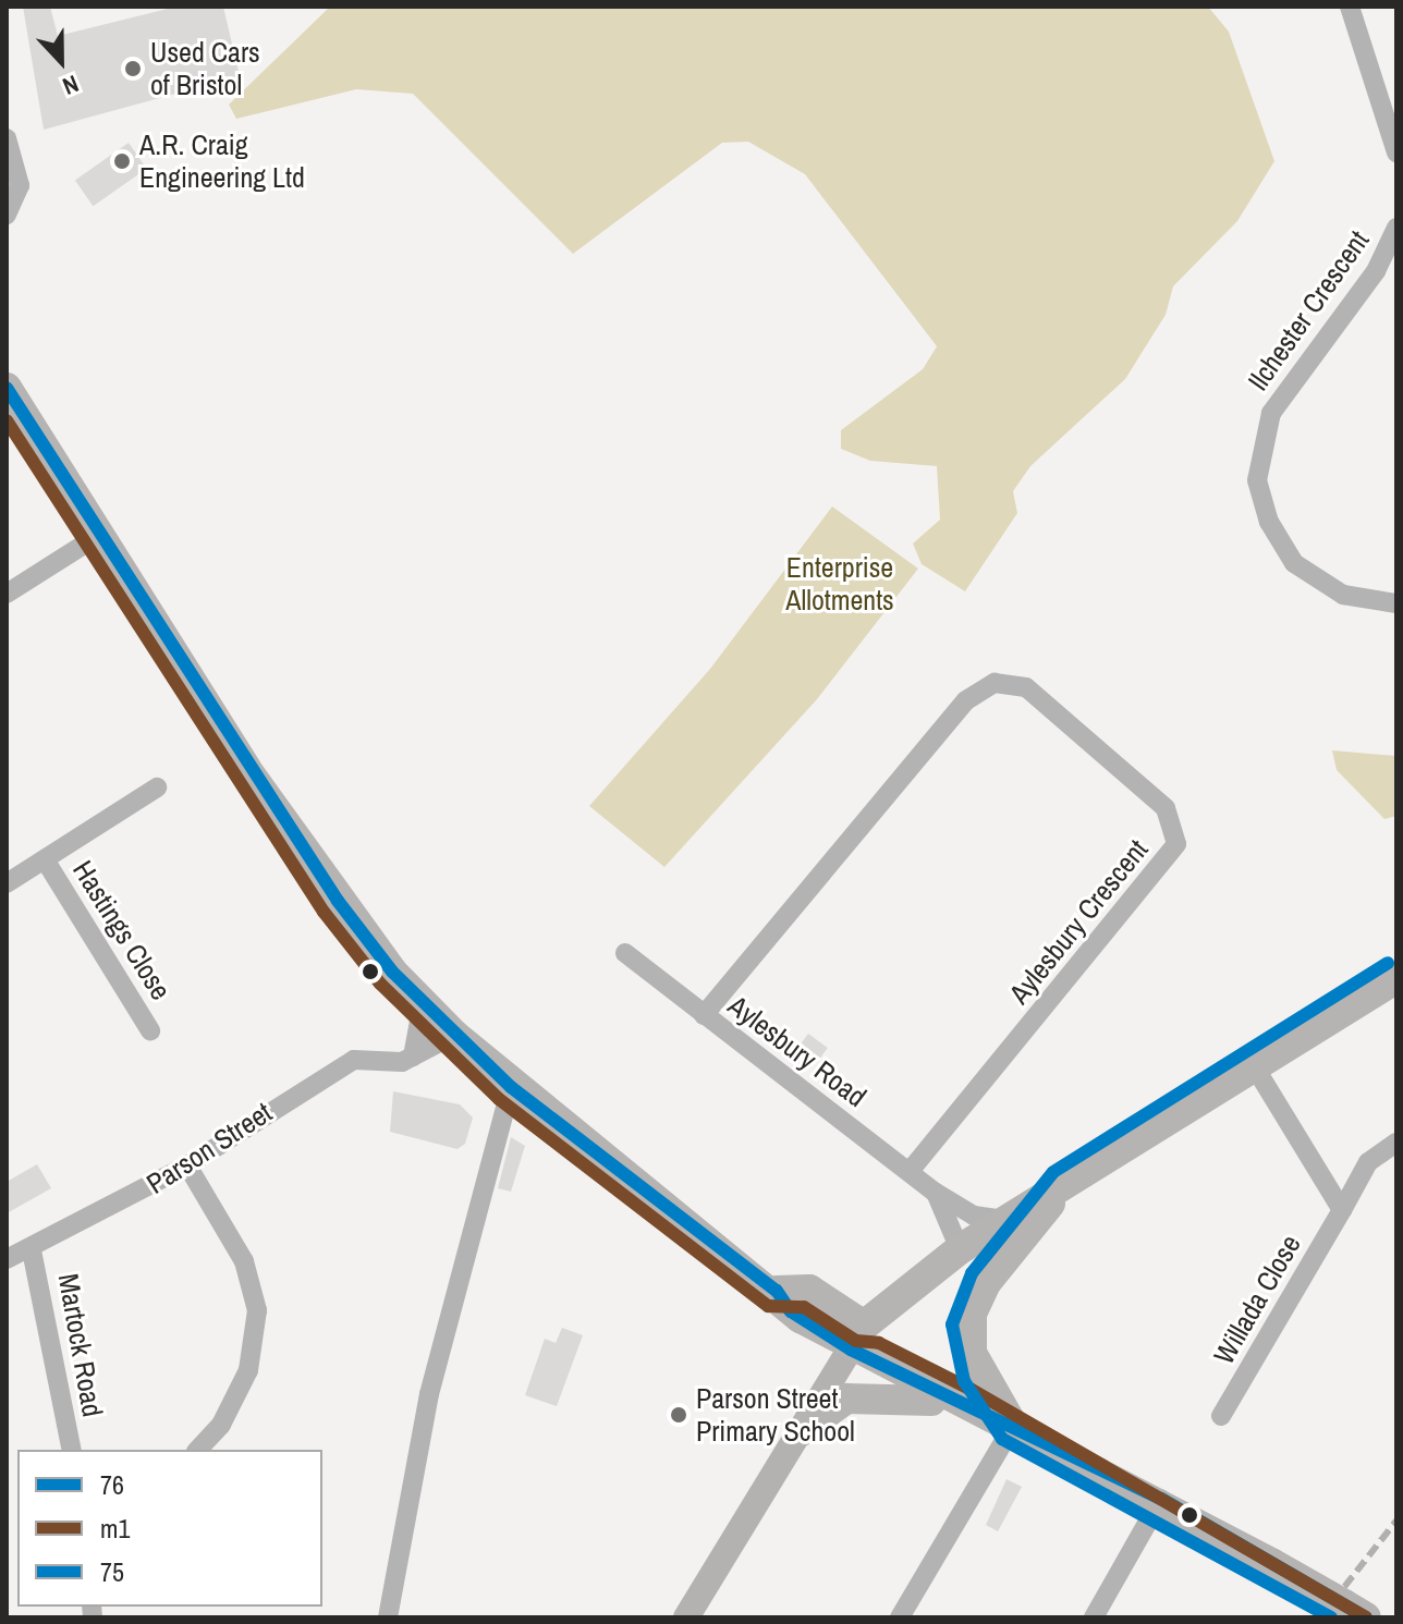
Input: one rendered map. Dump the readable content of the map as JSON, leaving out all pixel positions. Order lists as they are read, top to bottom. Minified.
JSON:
{"streets":{"street":["Ilchester Crescent","Aylesbury Crescent","Hastings Close","Aylesbury Road","Parson Street","Willada Close","Martock Road"]},"crossings":[["Aylesbury Crescent","Aylesbury Road"],["Parson Street","Martock Road"]],"parks":["Enterprise Allotments"],"places":["Used Cars of Bristol","A.R. Craig Engineering Ltd","Parson Street Primary School"],"lines":["transit line 76","transit line m1","transit line 75"],"legend":["76","m1","75"],"north":"bottom"}
